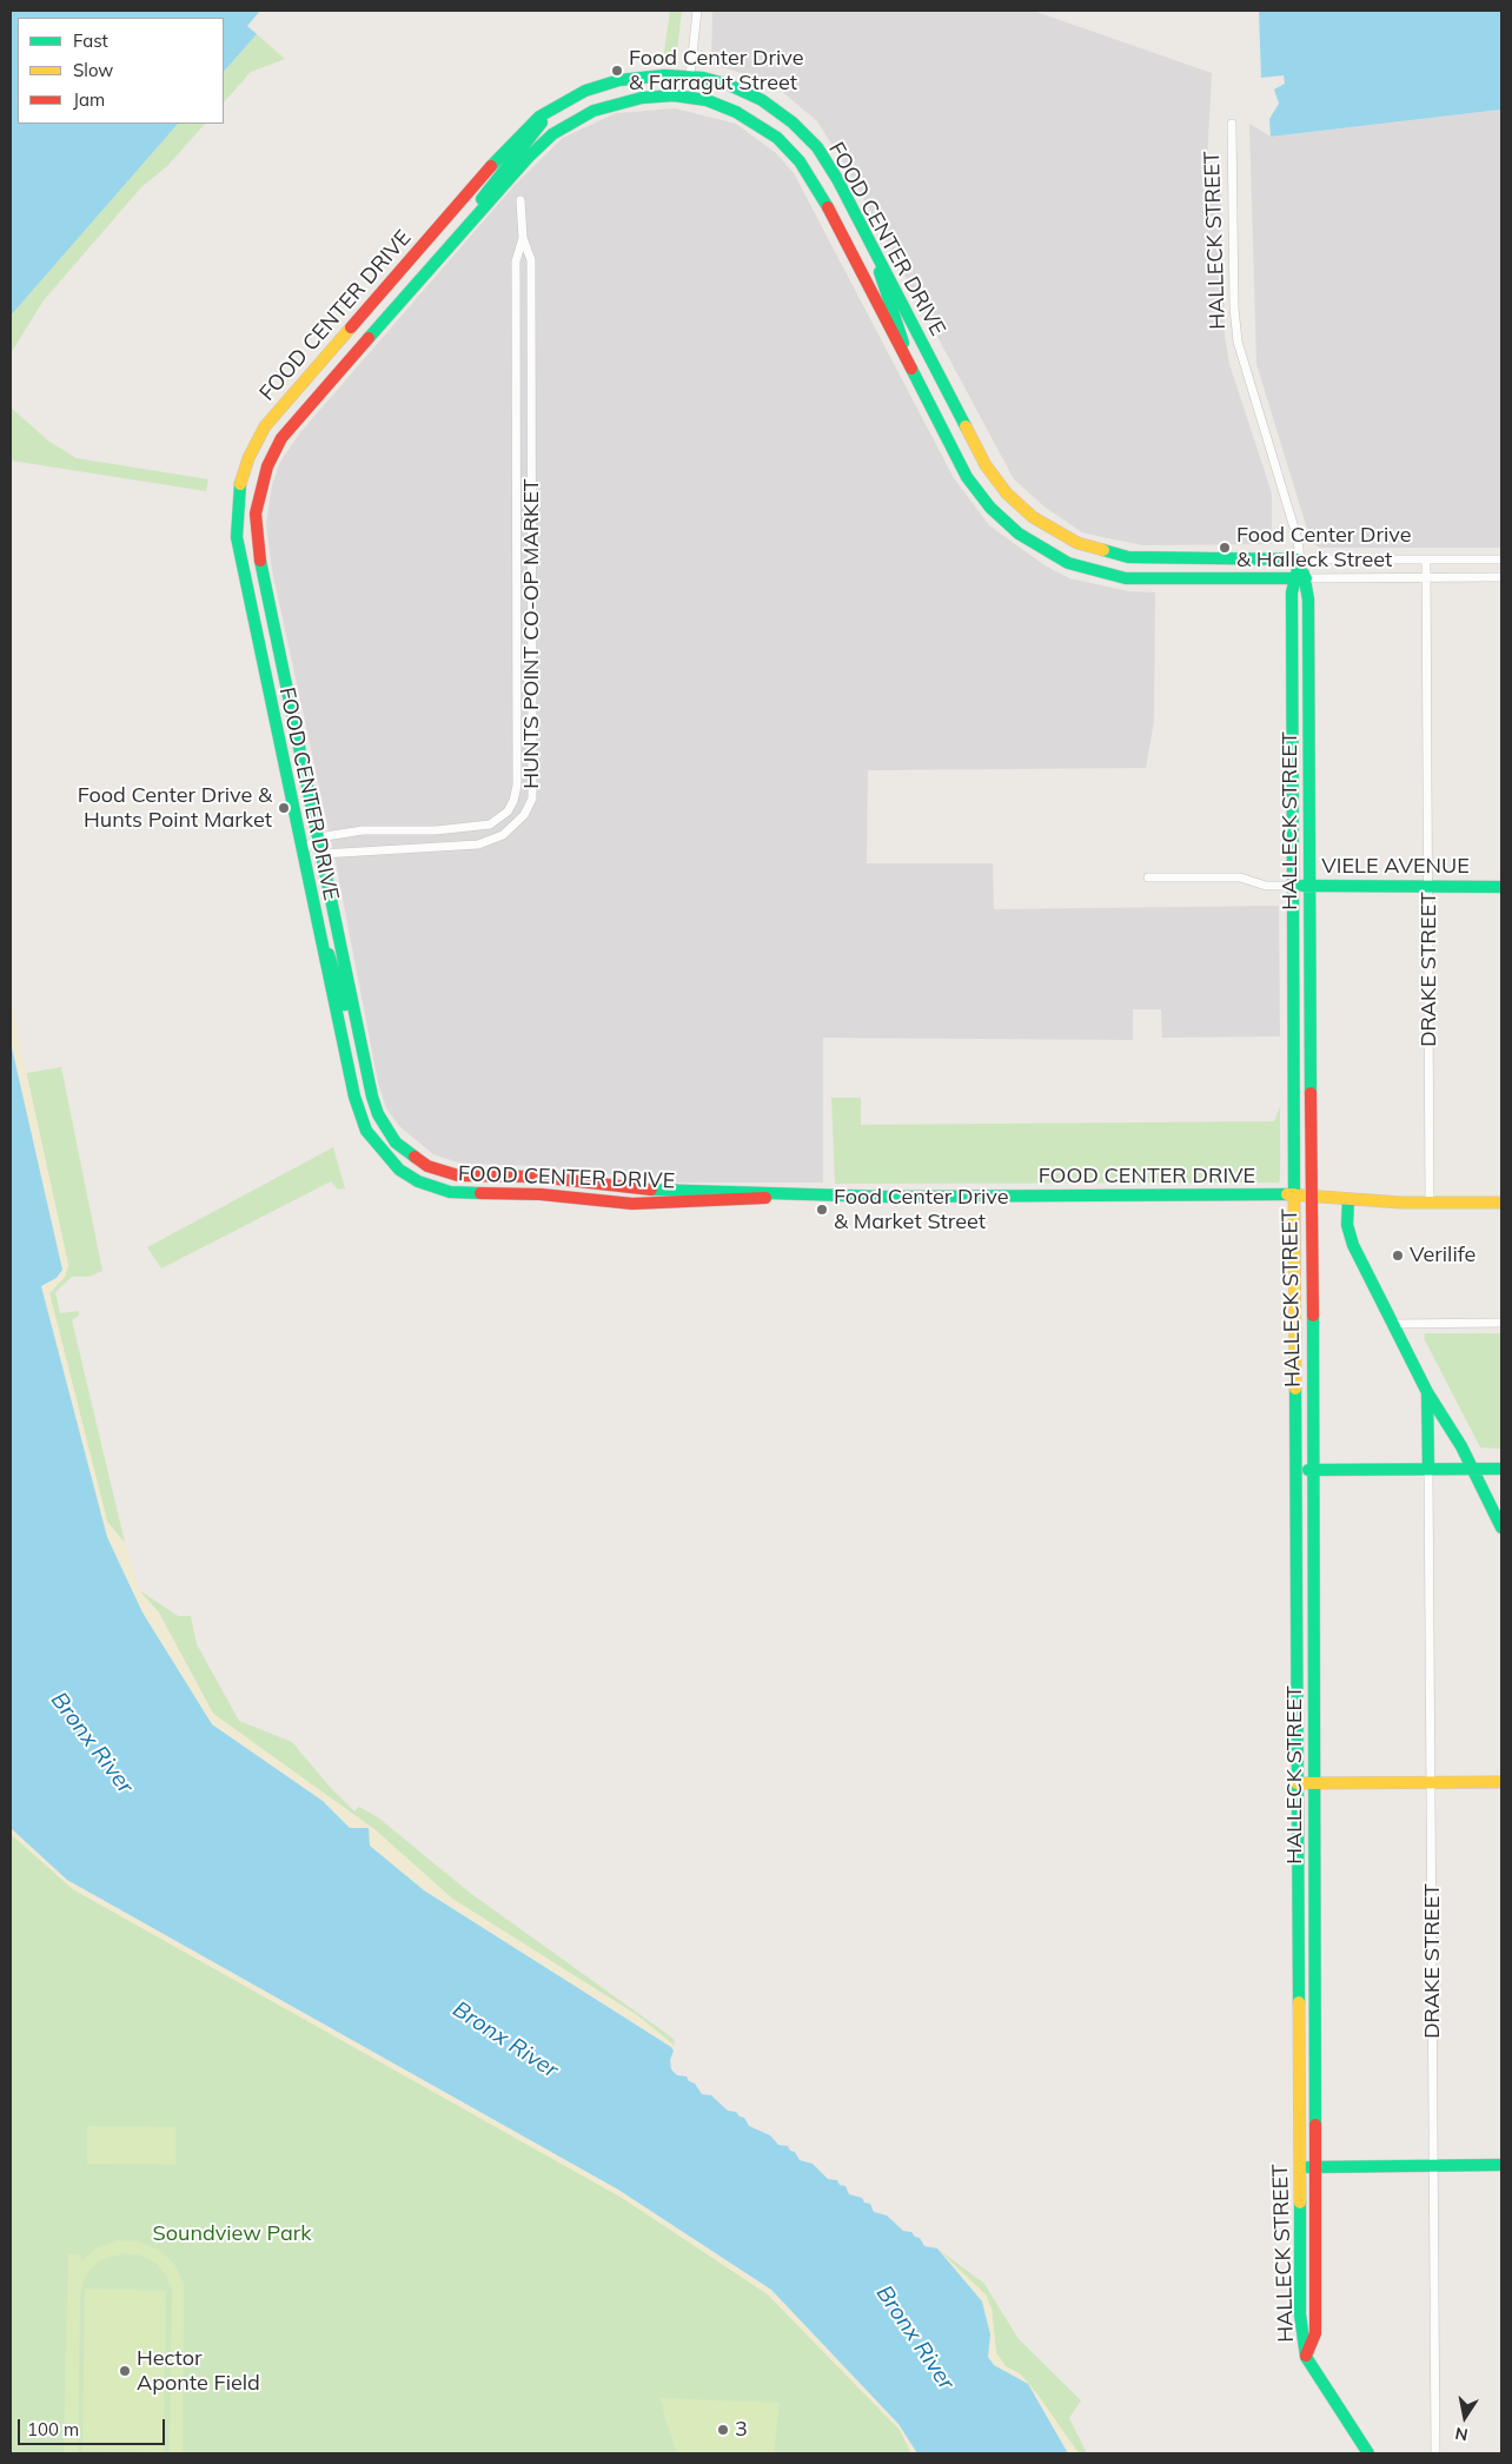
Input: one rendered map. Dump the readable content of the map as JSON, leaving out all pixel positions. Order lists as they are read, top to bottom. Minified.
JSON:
{"streets":{"main road":["FOOD CENTER DRIVE","HALLECK STREET","VIELE AVENUE"],"street":["HUNTS POINT CO-OP MARKET","DRAKE STREET"]},"crossings":[["FOOD CENTER DRIVE","HALLECK STREET"],["FOOD CENTER DRIVE","HUNTS POINT CO-OP MARKET"],["FOOD CENTER DRIVE","DRAKE STREET"],["HALLECK STREET","VIELE AVENUE"],["VIELE AVENUE","DRAKE STREET"]],"water":["Bronx River"],"parks":["Soundview Park"],"places":["Food Center Drive & Farragut Street","Food Center Drive & Halleck Street","Food Center Drive & Hunts Point Market","Food Center Drive & Market Street","Verilife","Hector Aponte Field","3"],"legend":["Fast","Slow","Jam"],"scale_bar":"100 m","north":"bottom"}
